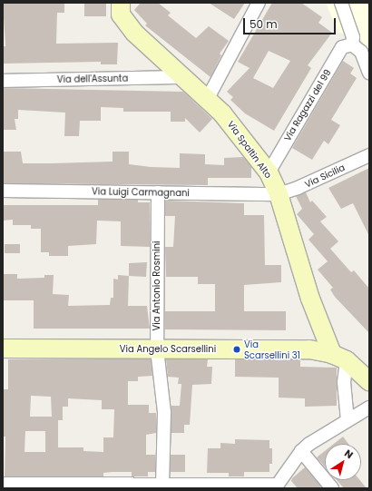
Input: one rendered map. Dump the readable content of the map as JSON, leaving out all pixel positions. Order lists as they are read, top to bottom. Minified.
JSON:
{"streets":{"street":["Via dell'Assunta","Via Ragazzi del 99","Via Spaltin Alto","Via Sicilia","Via Luigi Carmagnani","Via Antonio Rosmini","Via Angelo Scarsellini"]},"crossings":[["Via dell'Assunta","Via Spaltin Alto"],["Via Ragazzi del 99","Via Spaltin Alto"],["Via Spaltin Alto","Via Sicilia"],["Via Spaltin Alto","Via Luigi Carmagnani"],["Via Spaltin Alto","Via Angelo Scarsellini"],["Via Sicilia","Via Luigi Carmagnani"],["Via Luigi Carmagnani","Via Antonio Rosmini"],["Via Antonio Rosmini","Via Angelo Scarsellini"]],"places":["Via Scarsellini 31"],"scale_bar":"50 m","north":"top right"}
